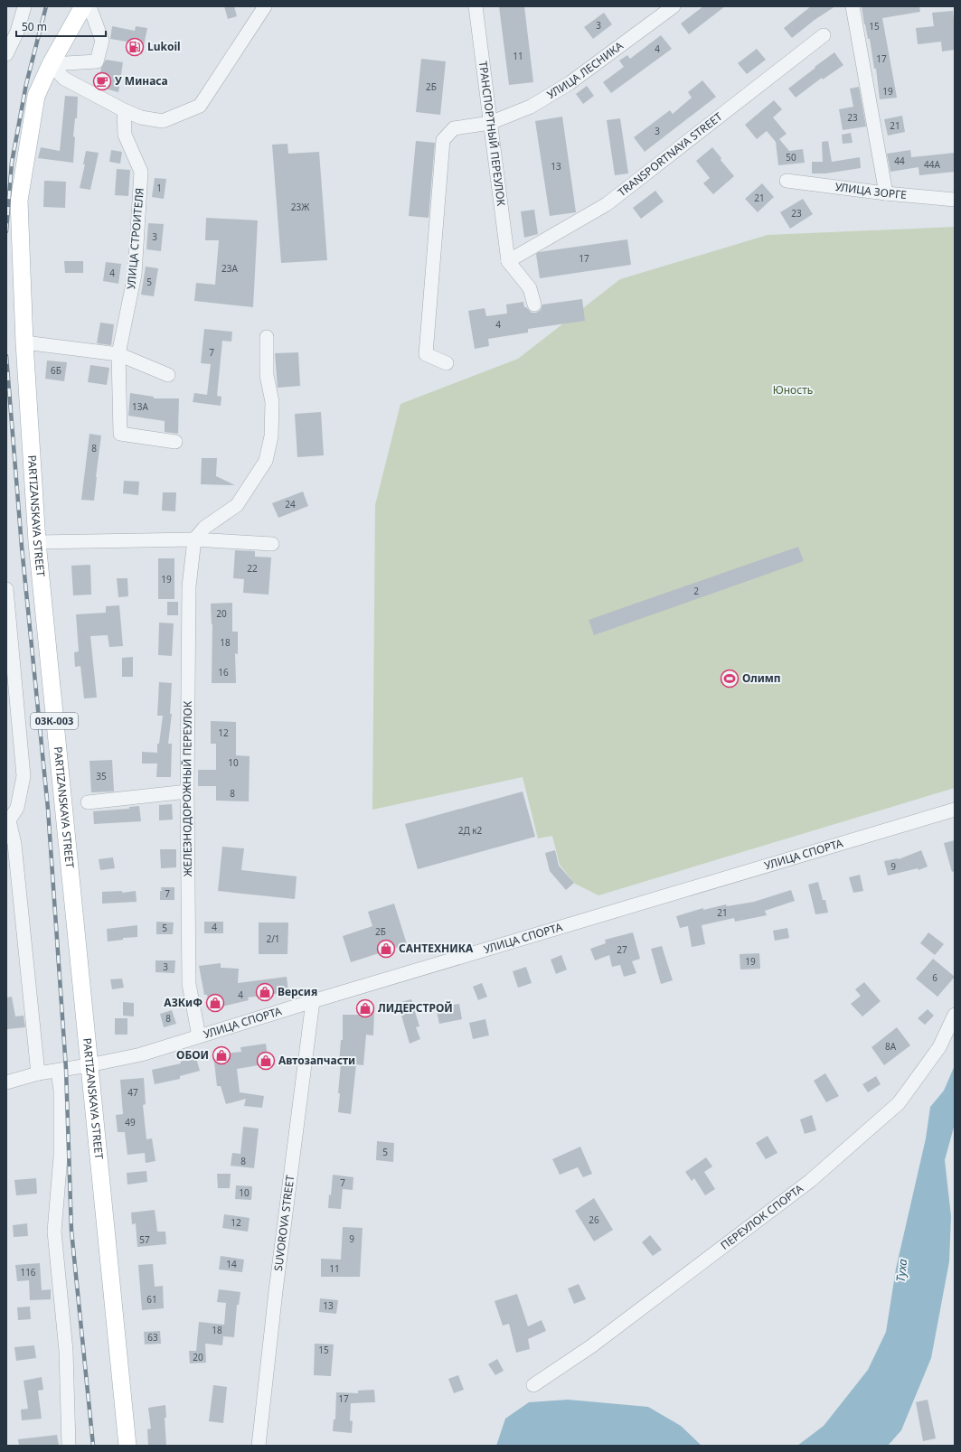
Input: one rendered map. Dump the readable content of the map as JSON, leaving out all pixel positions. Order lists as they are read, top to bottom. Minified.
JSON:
{"streets":{"main road":["PARTIZANSKAYA STREET","03К-003"],"street":["УЛИЦА ЛЕСНИКА","ТРАНСПОРТНЫЙ ПЕРЕУЛОК","TRANSPORTNAYA STREET","УЛИЦА ЗОРГЕ","УЛИЦА СТРОИТЕЛЯ","ЖЕЛЕЗНОДОРОЖНЫЙ ПЕРЕУЛОК","УЛИЦА СПОРТА","ПЕРЕУЛОК СПОРТА","SUVOROVA STREET"]},"crossings":[["УЛИЦА ЛЕСНИКА","ТРАНСПОРТНЫЙ ПЕРЕУЛОК"],["ТРАНСПОРТНЫЙ ПЕРЕУЛОК","TRANSPORTNAYA STREET"],["PARTIZANSKAYA STREET","УЛИЦА СПОРТА"],["ЖЕЛЕЗНОДОРОЖНЫЙ ПЕРЕУЛОК","УЛИЦА СПОРТА"],["УЛИЦА СПОРТА","SUVOROVA STREET"]],"water":["Туха"],"parks":["Юность"],"places":{"fuel station":["Lukoil"],"cafe":["У Минаса"],"sports":["Олимп"],"shop":["САНТЕХНИКА","Версия","АЗКиФ","ЛИДЕРСТРОЙ","ОБОИ","Автозапчасти"]},"house_numbers":["3","15","4","11","17","2Б","19","23","21","3","50","44","44А","13","1","21","23Ж","23","3","17","23А","4","5","4","7","6Б","13А","8","24","22","19","2","20","18","16","12","10","35","8","2Д к2","9","7","21","4","5","2Б","2/1","27","19","3","6","4","8","8А","47","49","5","8","7","10","26","12","9","57","14","11","116","61","13","18","63","15","20","17"],"scale_bar":"50 m"}
